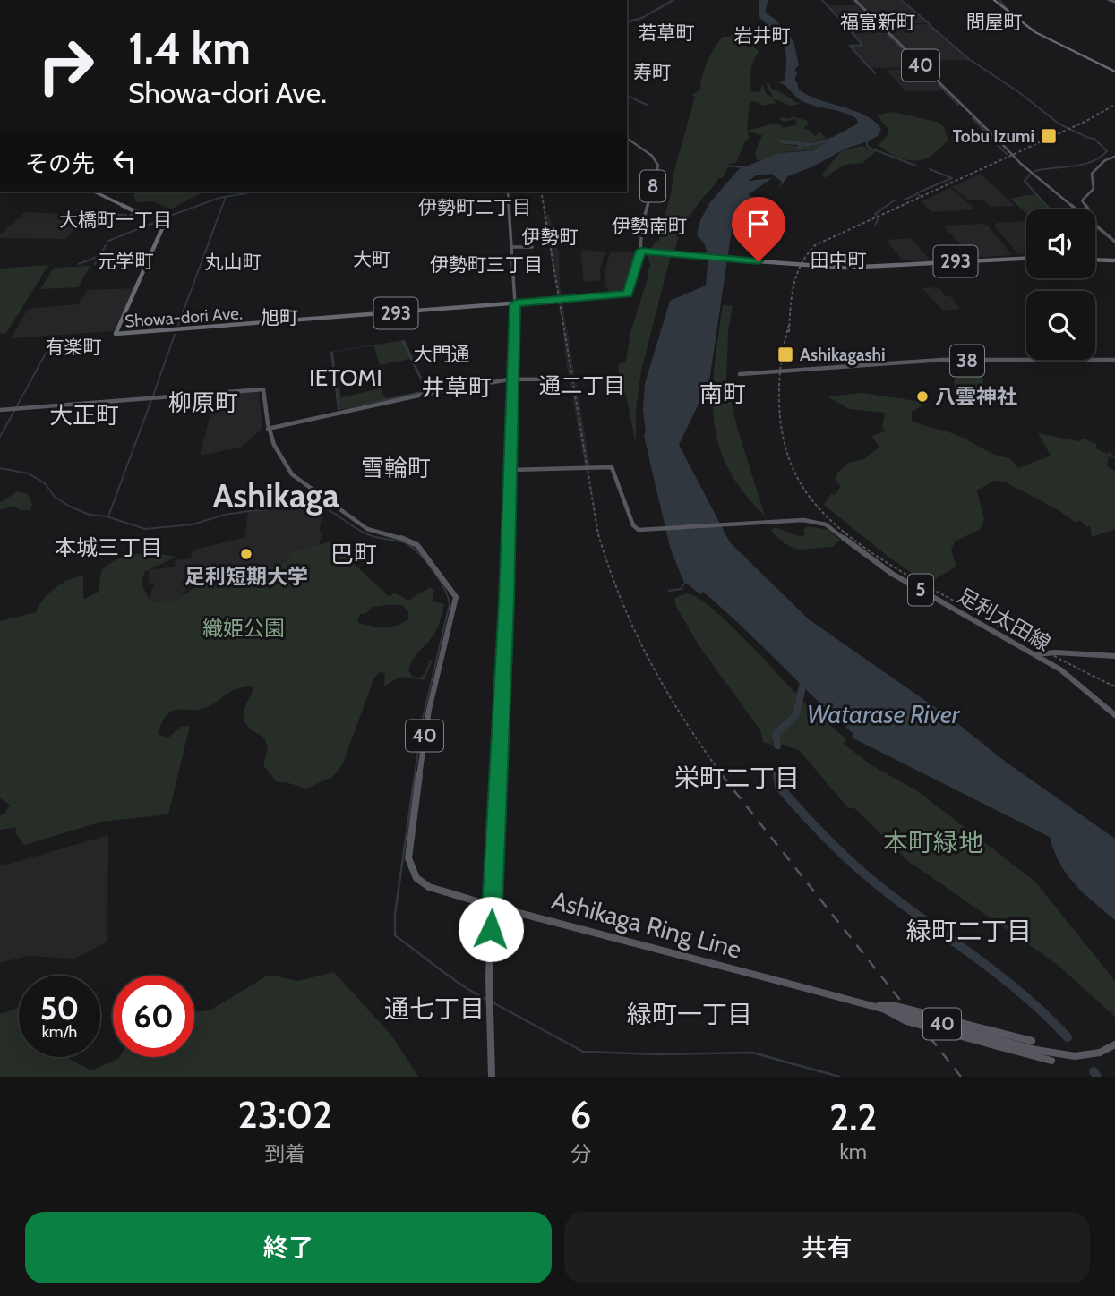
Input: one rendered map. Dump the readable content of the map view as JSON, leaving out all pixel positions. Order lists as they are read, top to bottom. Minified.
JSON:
{"streets":{"highway":["293","Showa-dori Ave."],"main road":["40","8","38","5","足利太田線","Ashikaga Ring Line"]},"crossings":[["8","293"],["8","Showa-dori Ave."],["293","Showa-dori Ave."]],"districts":["福富新町","問屋町","若草町","岩井町","寿町","伊勢町二丁目","大橋町一丁目","伊勢南町","伊勢町","大町","田中町","元学町","丸山町","伊勢町三丁目","旭町","有楽町","大門通","IETOMI","通二丁目","井草町","南町","柳原町","大正町","雪輪町","Ashikaga","本城三丁目","巴町","栄町二丁目","緑町二丁目","通七丁目","緑町一丁目"],"water":["Watarase River"],"parks":["織姫公園","本町緑地"],"places":{"transit":["Tobu Izumi","Ashikagashi"],"other":["八雲神社","足利短期大学"]},"page":{"turn":["1.4 km","Showa-dori Ave."],"then":"その先","speed":"50 km/h","limit":"60","eta":["23:02","到着","6","分","2.2","km"],"buttons":["終了","共有"]}}
